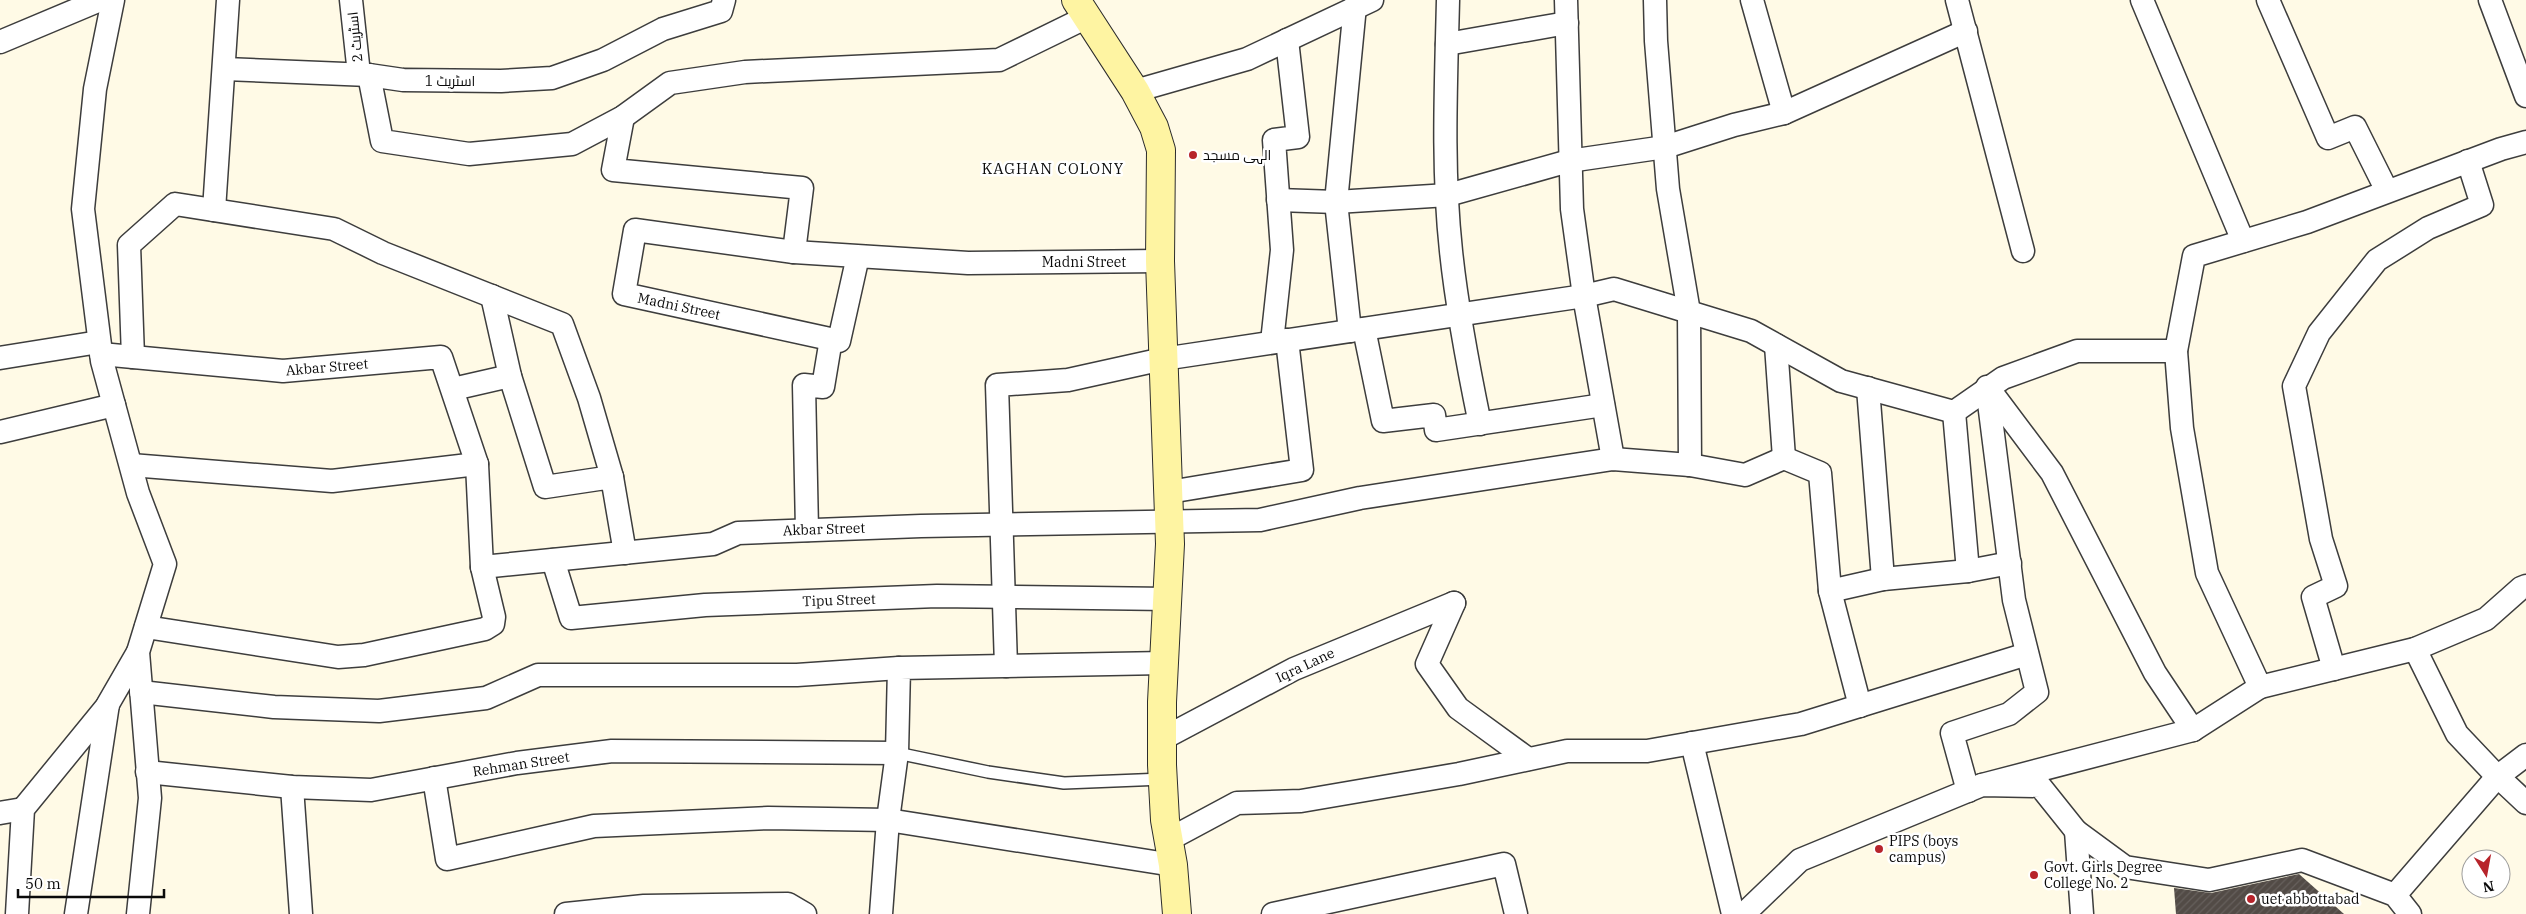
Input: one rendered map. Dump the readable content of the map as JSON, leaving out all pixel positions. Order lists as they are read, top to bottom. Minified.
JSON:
{"streets":{"street":["اسٹریٹ 2","اسٹریٹ 1","Madni Street","Akbar Street","Tipu Street","Iqra Lane","Rehman Street"]},"crossings":[["اسٹریٹ 2","اسٹریٹ 1"],["Akbar Street","Tipu Street"]],"districts":["KAGHAN COLONY"],"places":["الہی مسجد","PIPS (boys campus)","Govt. Girls Degree College No. 2","uet abbottabad"],"scale_bar":"50 m","north":"bottom"}
